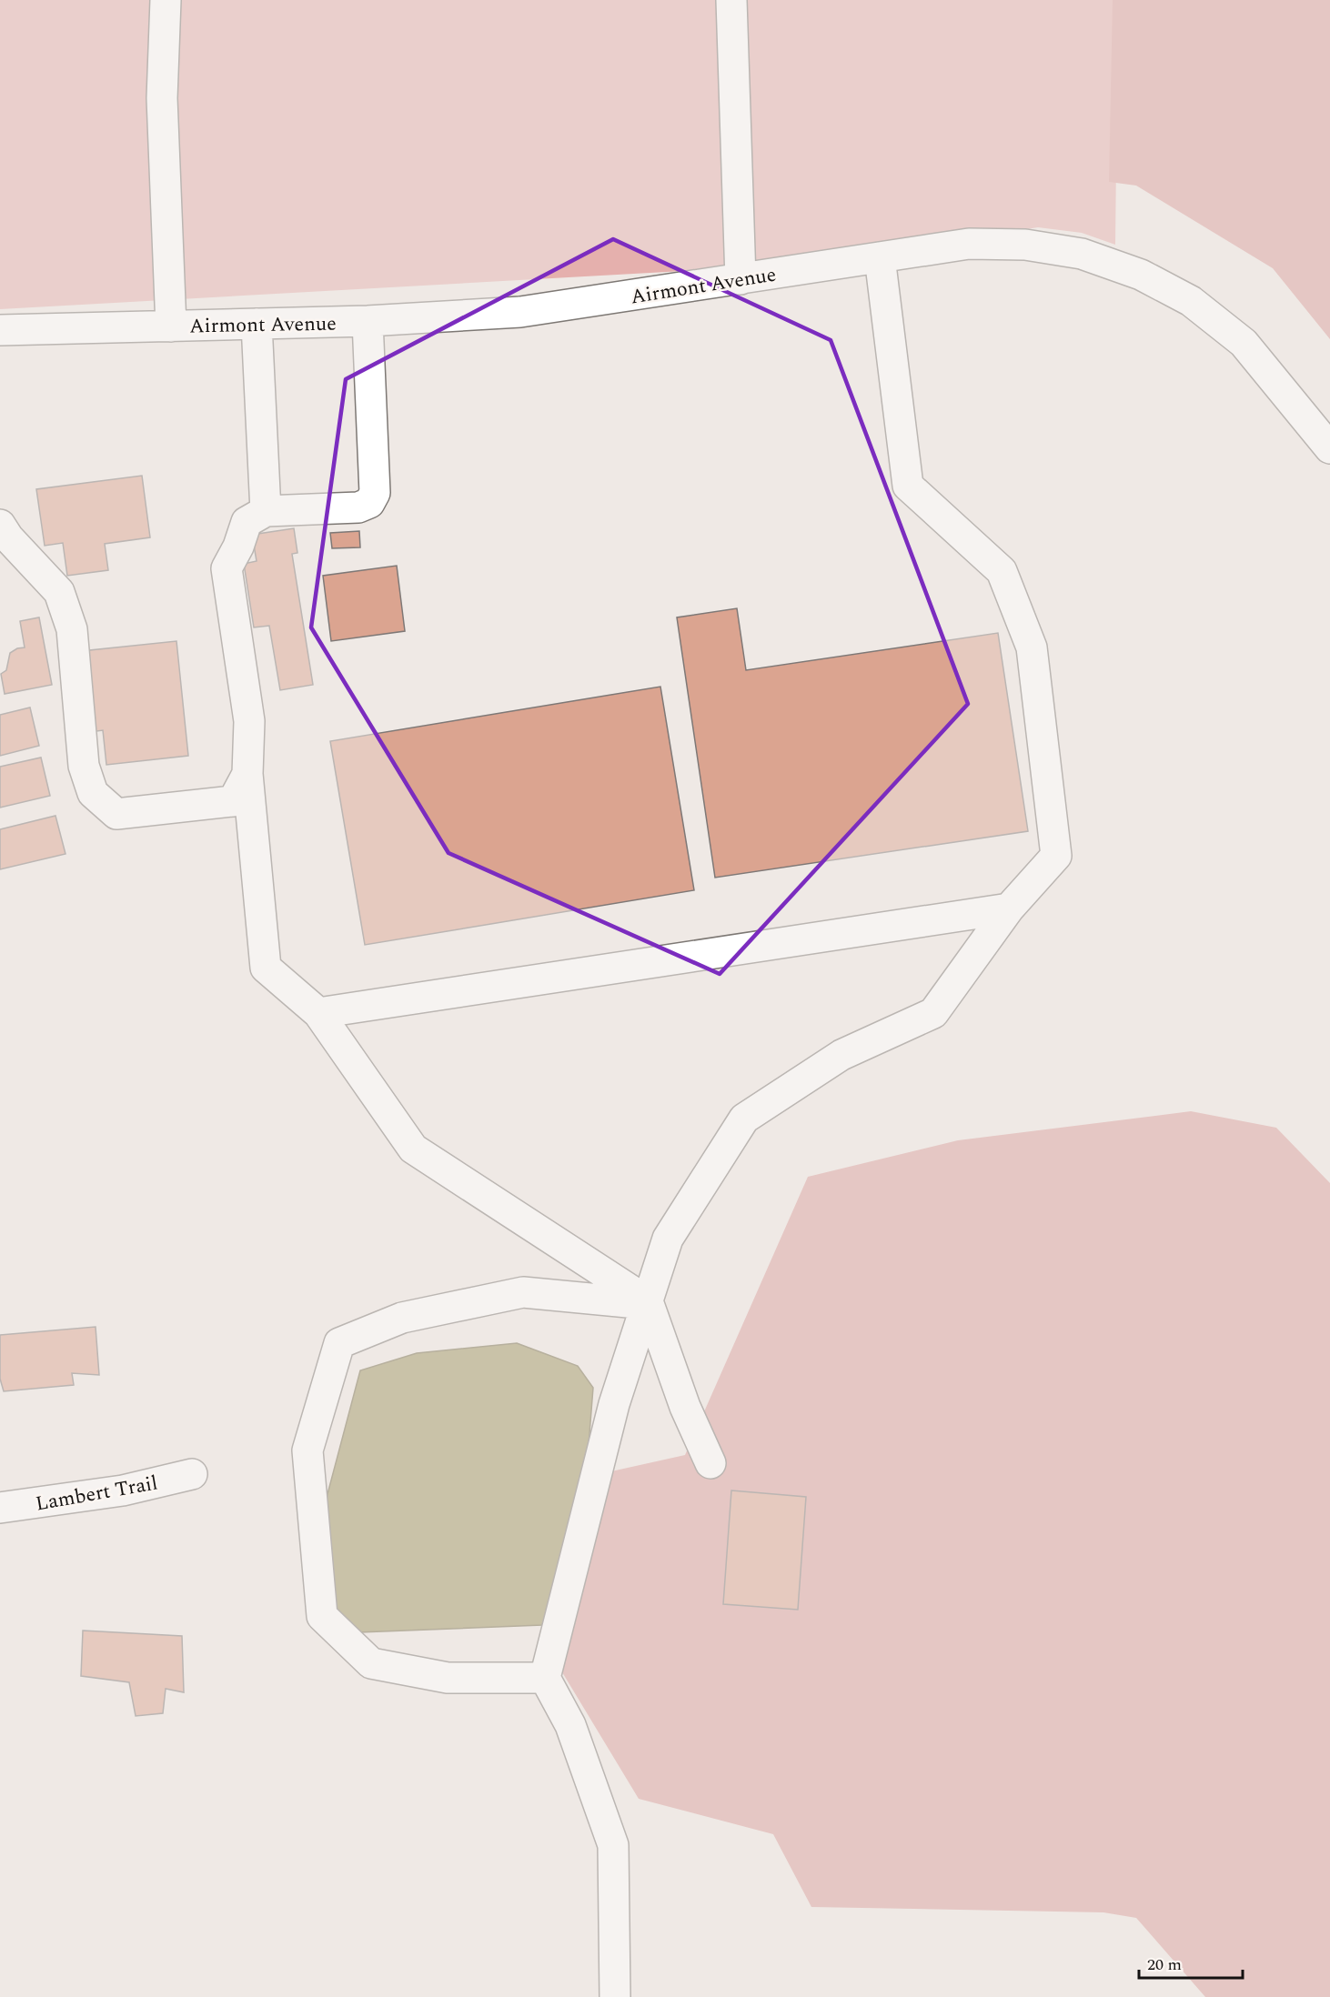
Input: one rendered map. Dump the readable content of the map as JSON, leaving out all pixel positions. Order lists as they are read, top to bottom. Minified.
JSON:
{"streets":{"street":["Airmont Avenue","Lambert Trail"]},"scale_bar":"20 m"}
